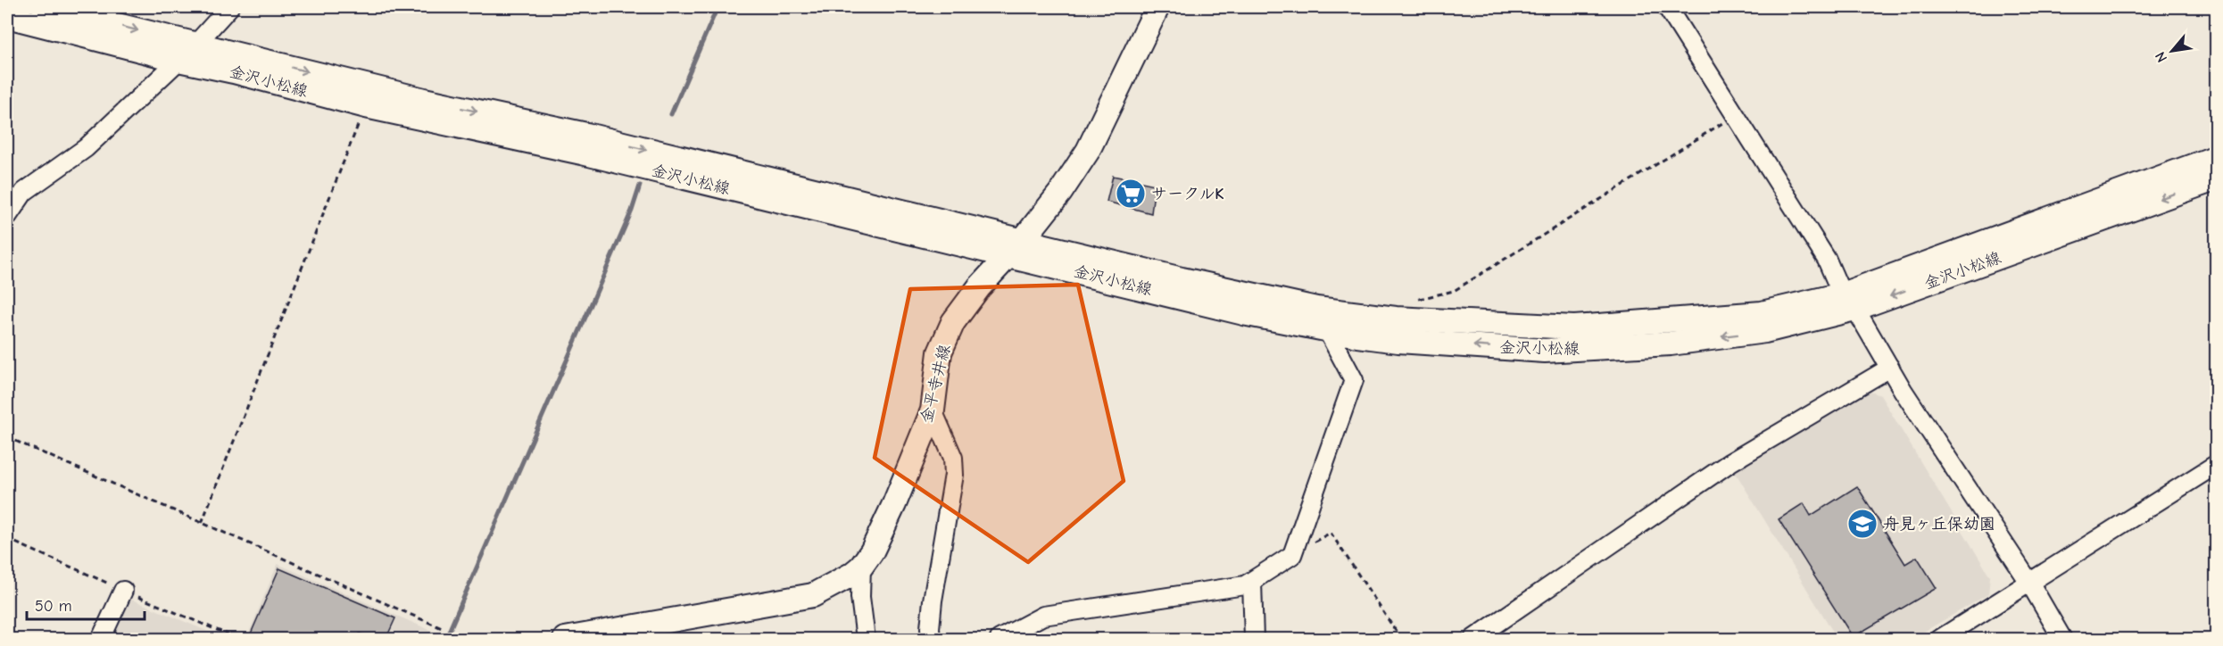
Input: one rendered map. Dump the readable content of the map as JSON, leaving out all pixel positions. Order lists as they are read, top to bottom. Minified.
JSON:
{"streets":{"main road":["金沢小松線","金平寺井線"]},"crossings":[["金沢小松線","金平寺井線"]],"places":{"supermarket":["サークルK"],"school or university":["舟見ヶ丘保幼園"]},"scale_bar":"50 m","north":"bottom left"}
